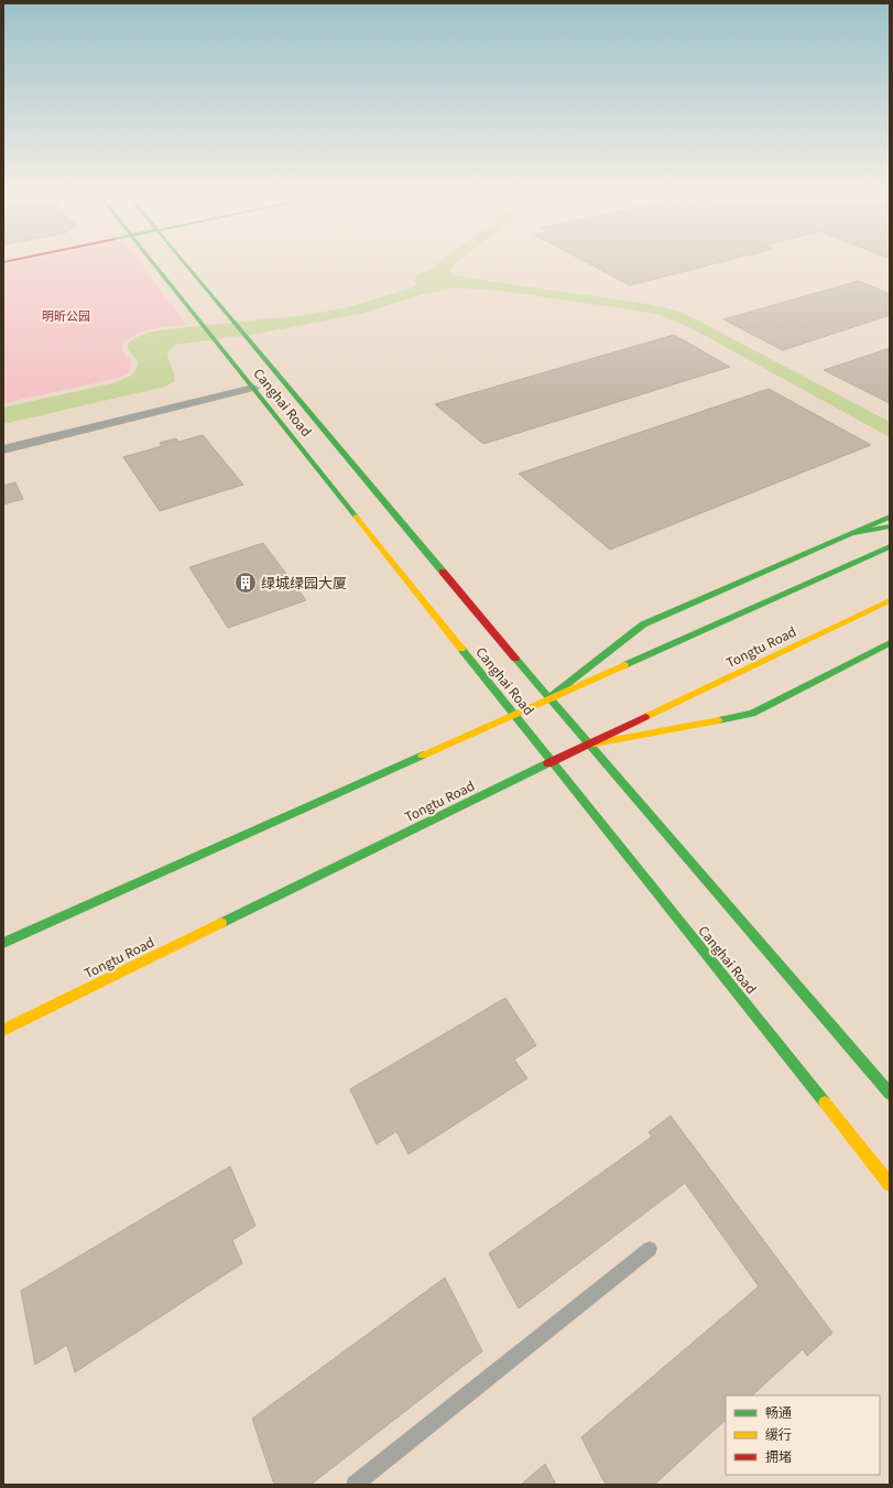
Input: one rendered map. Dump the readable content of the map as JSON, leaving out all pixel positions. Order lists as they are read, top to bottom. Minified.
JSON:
{"streets":{"main road":["Canghai Road","Tongtu Road"]},"crossings":[["Canghai Road","Tongtu Road"]],"parks":["明昕公园"],"places":{"building":["绿城绿园大厦"]},"legend":["畅通","缓行","拥堵"]}
